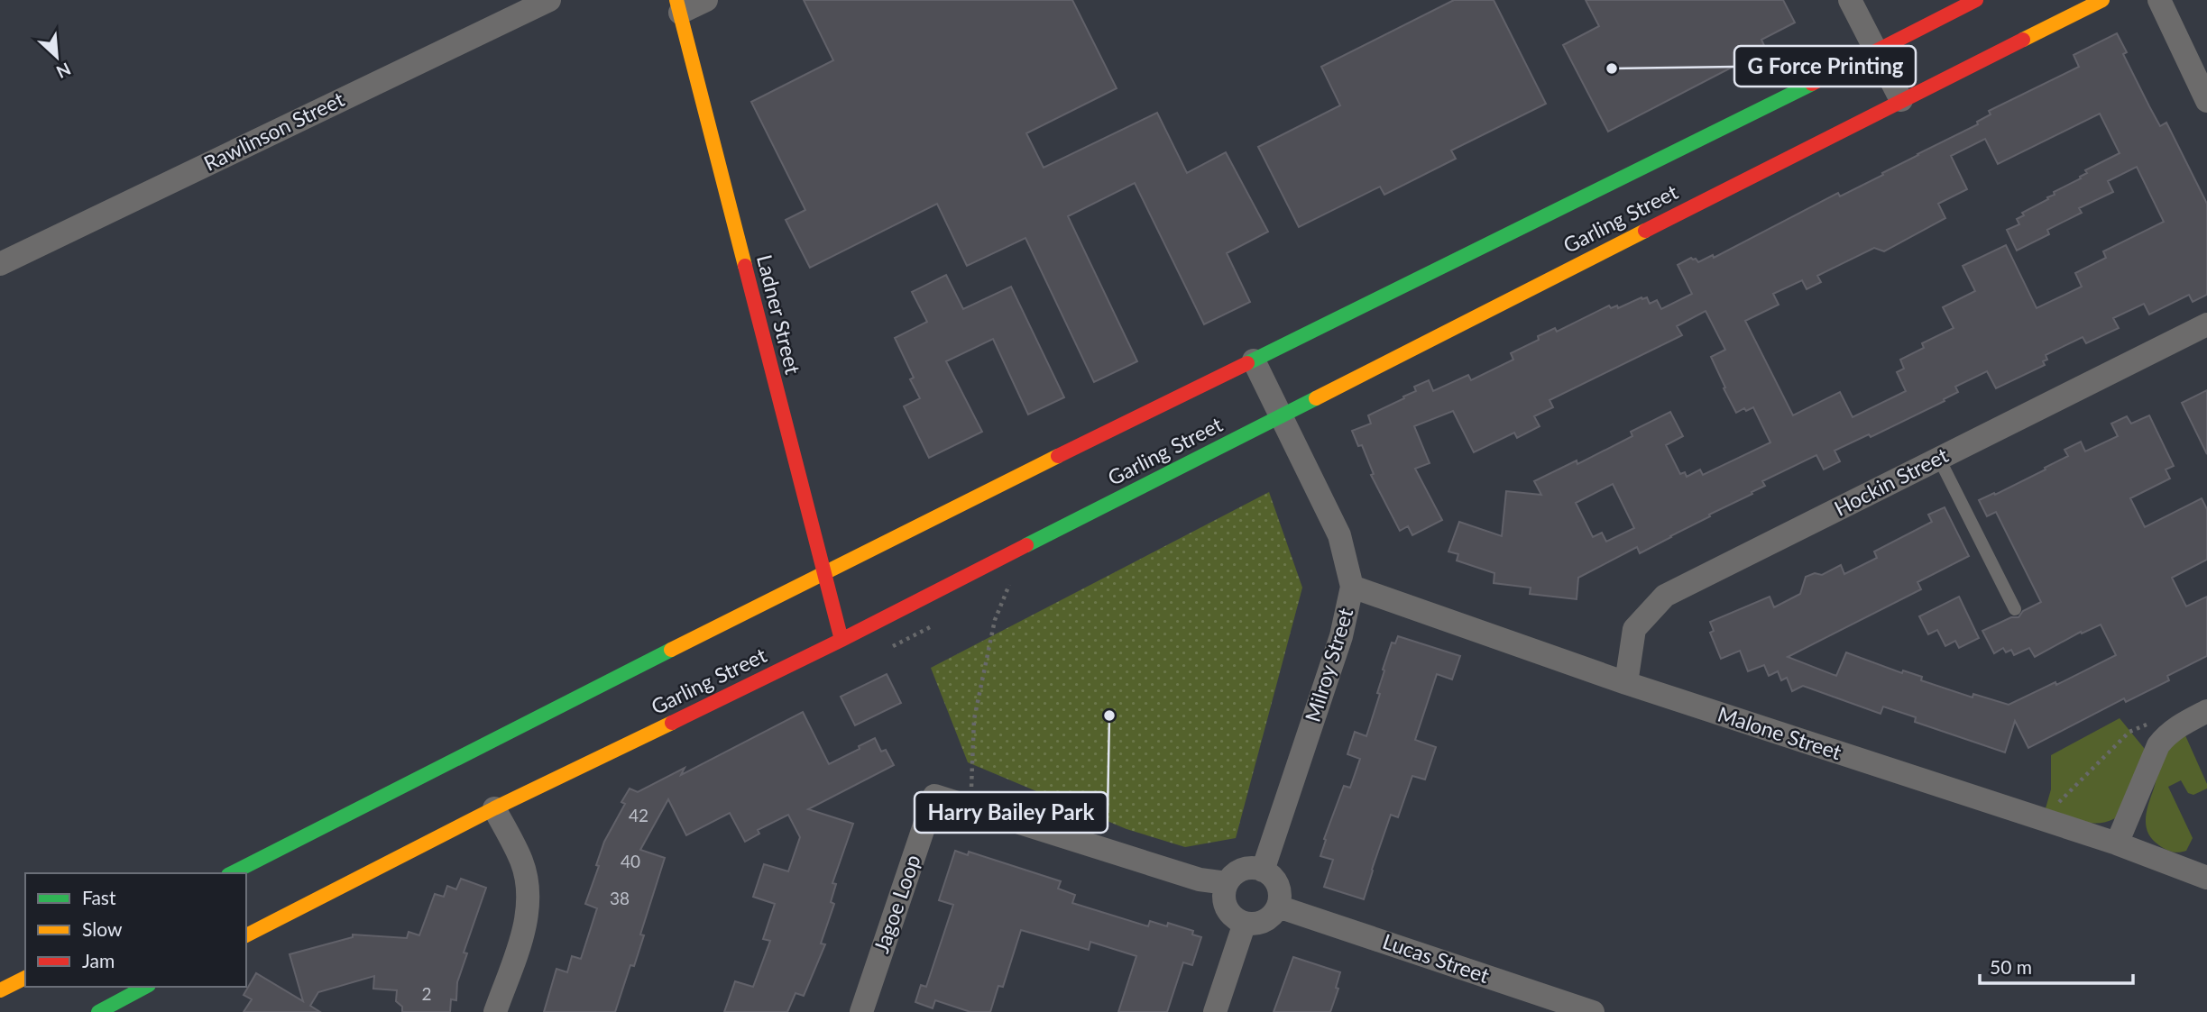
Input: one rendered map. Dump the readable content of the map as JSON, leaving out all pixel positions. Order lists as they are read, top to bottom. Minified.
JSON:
{"streets":{"street":["Rawlinson Street","Garling Street","Ladner Street","Hockin Street","Milroy Street","Malone Street","Jagoe Loop","Lucas Street"]},"crossings":[["Garling Street","Ladner Street"],["Garling Street","Milroy Street"],["Hockin Street","Malone Street"],["Milroy Street","Malone Street"],["Milroy Street","Lucas Street"]],"places":["G Force Printing","Harry Bailey Park"],"house_numbers":["42","40","38","2"],"legend":["Fast","Slow","Jam"],"scale_bar":"50 m","north":"bottom right"}
